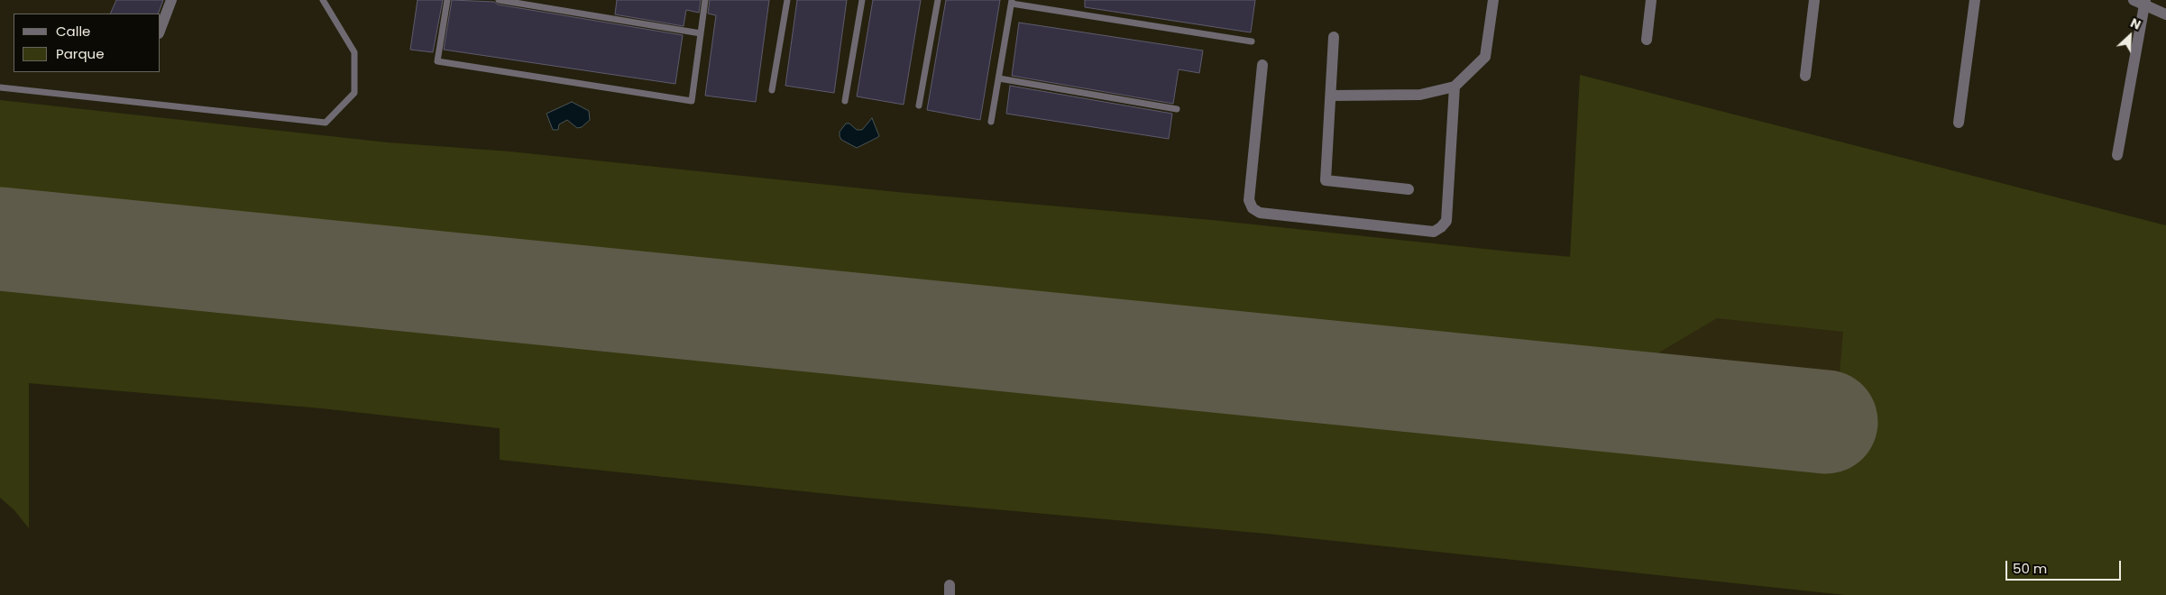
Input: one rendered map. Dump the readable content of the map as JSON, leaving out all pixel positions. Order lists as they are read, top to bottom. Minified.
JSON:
{"legend":["Calle","Parque"],"scale_bar":"50 m","north":"top right"}
